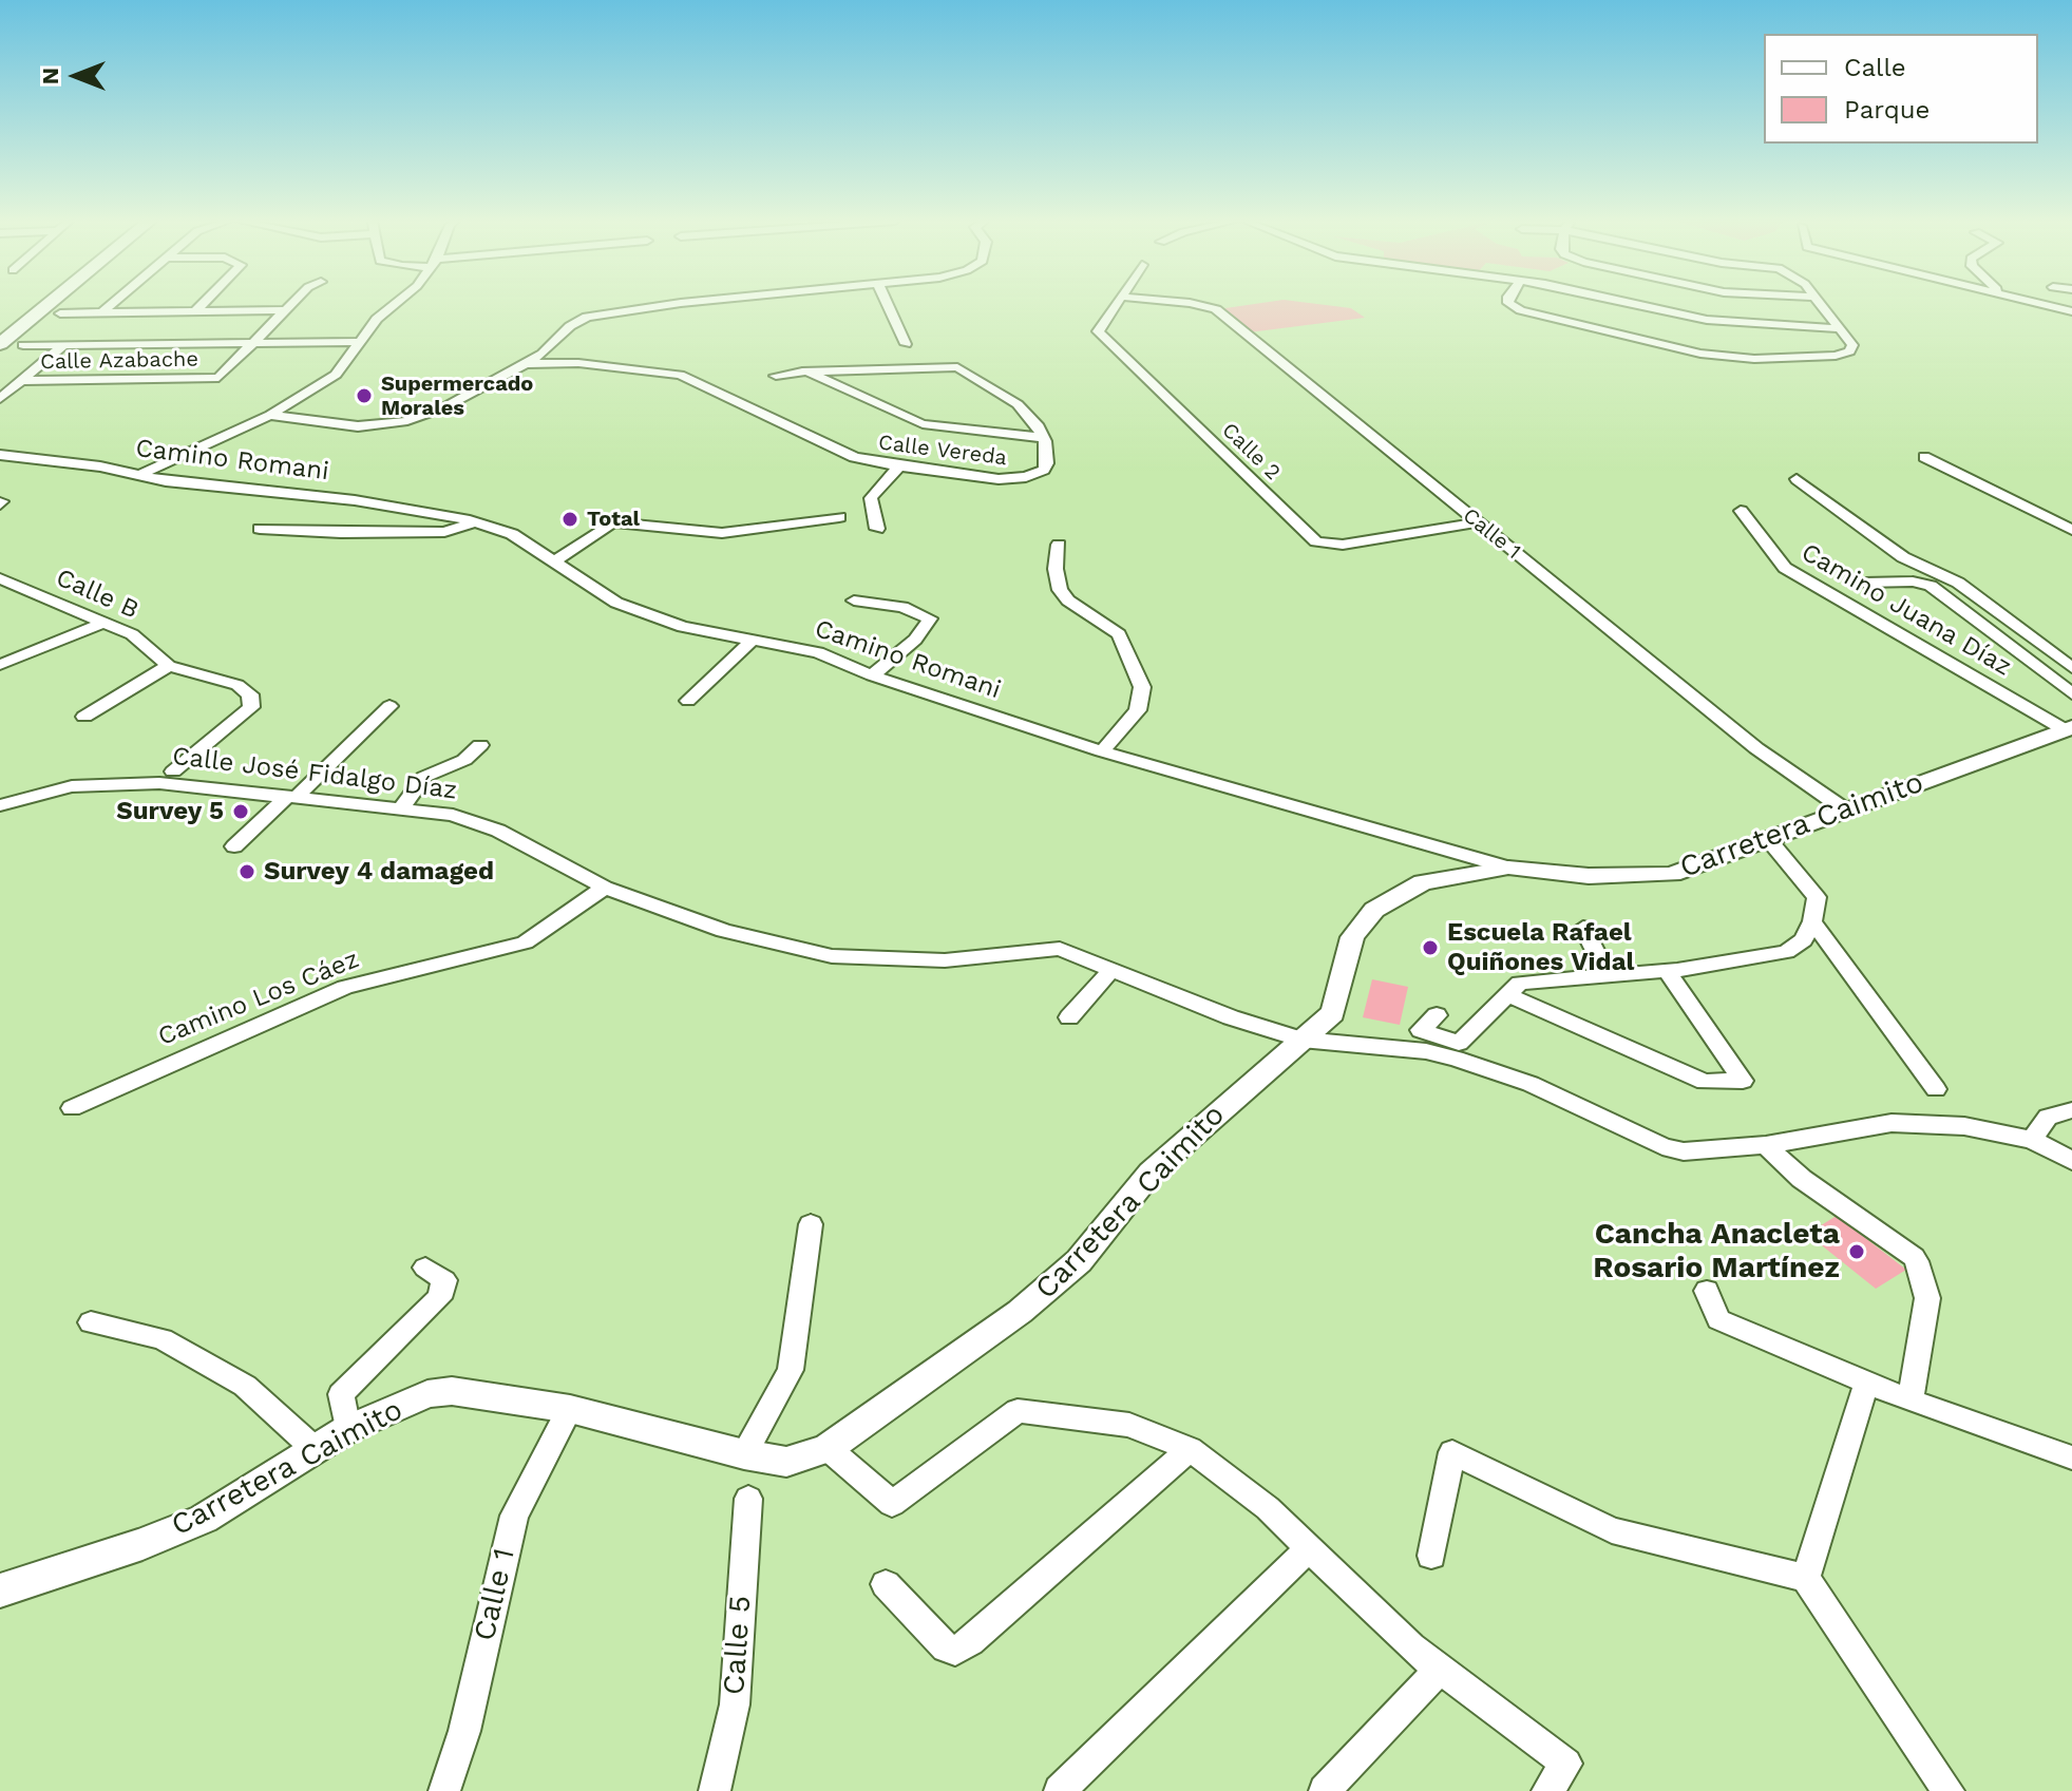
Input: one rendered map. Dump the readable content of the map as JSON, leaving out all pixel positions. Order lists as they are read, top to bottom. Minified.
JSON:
{"streets":{"street":["Calle Azabache","Calle Vereda","Calle 2","Camino Romani","Calle 1","Calle B","Camino Juana Díaz","Calle José Fidalgo Díaz","Carretera Caimito","Camino Los Cáez","Calle 5"]},"crossings":[["Calle 2","Calle 1"],["Camino Romani","Carretera Caimito"],["Calle 1","Carretera Caimito"],["Camino Juana Díaz","Carretera Caimito"],["Calle José Fidalgo Díaz","Carretera Caimito"],["Calle José Fidalgo Díaz","Camino Los Cáez"]],"places":["Supermercado Morales","Total","Survey 5","Survey 4 damaged","Escuela Rafael Quiñones Vidal","Cancha Anacleta Rosario Martínez"],"legend":["Calle","Parque"],"north":"left"}
